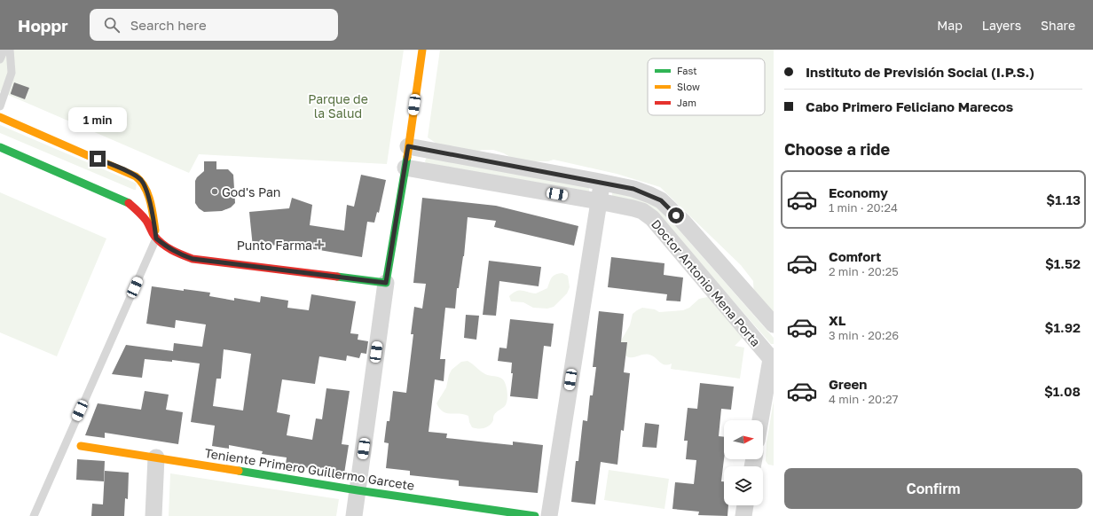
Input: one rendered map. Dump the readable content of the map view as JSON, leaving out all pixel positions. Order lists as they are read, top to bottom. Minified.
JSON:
{"streets":{"street":["Doctor Antonio Mena Porta","Teniente Primero Guillermo Garcete"]},"parks":["Parque de la Salud"],"places":{"other":["God's Pan"],"health":["Punto Farma"]},"legend":["Fast","Slow","Jam"],"north":"right","page":{"header":"Hoppr","search":"Search here","nav":["Map","Layers","Share"],"banner":["Instituto de Previsión Social (I.P.S.)","Cabo Primero Feliciano Marecos"],"bubble":"1 min","heading":"Choose a ride","list":[{"name":"Economy","note":"1 min · 20:24","value":"$1.13"},{"name":"Comfort","note":"2 min · 20:25","value":"$1.52"},{"name":"XL","note":"3 min · 20:26","value":"$1.92"},{"name":"Green","note":"4 min · 20:27","value":"$1.08"}],"buttons":"Confirm"}}
